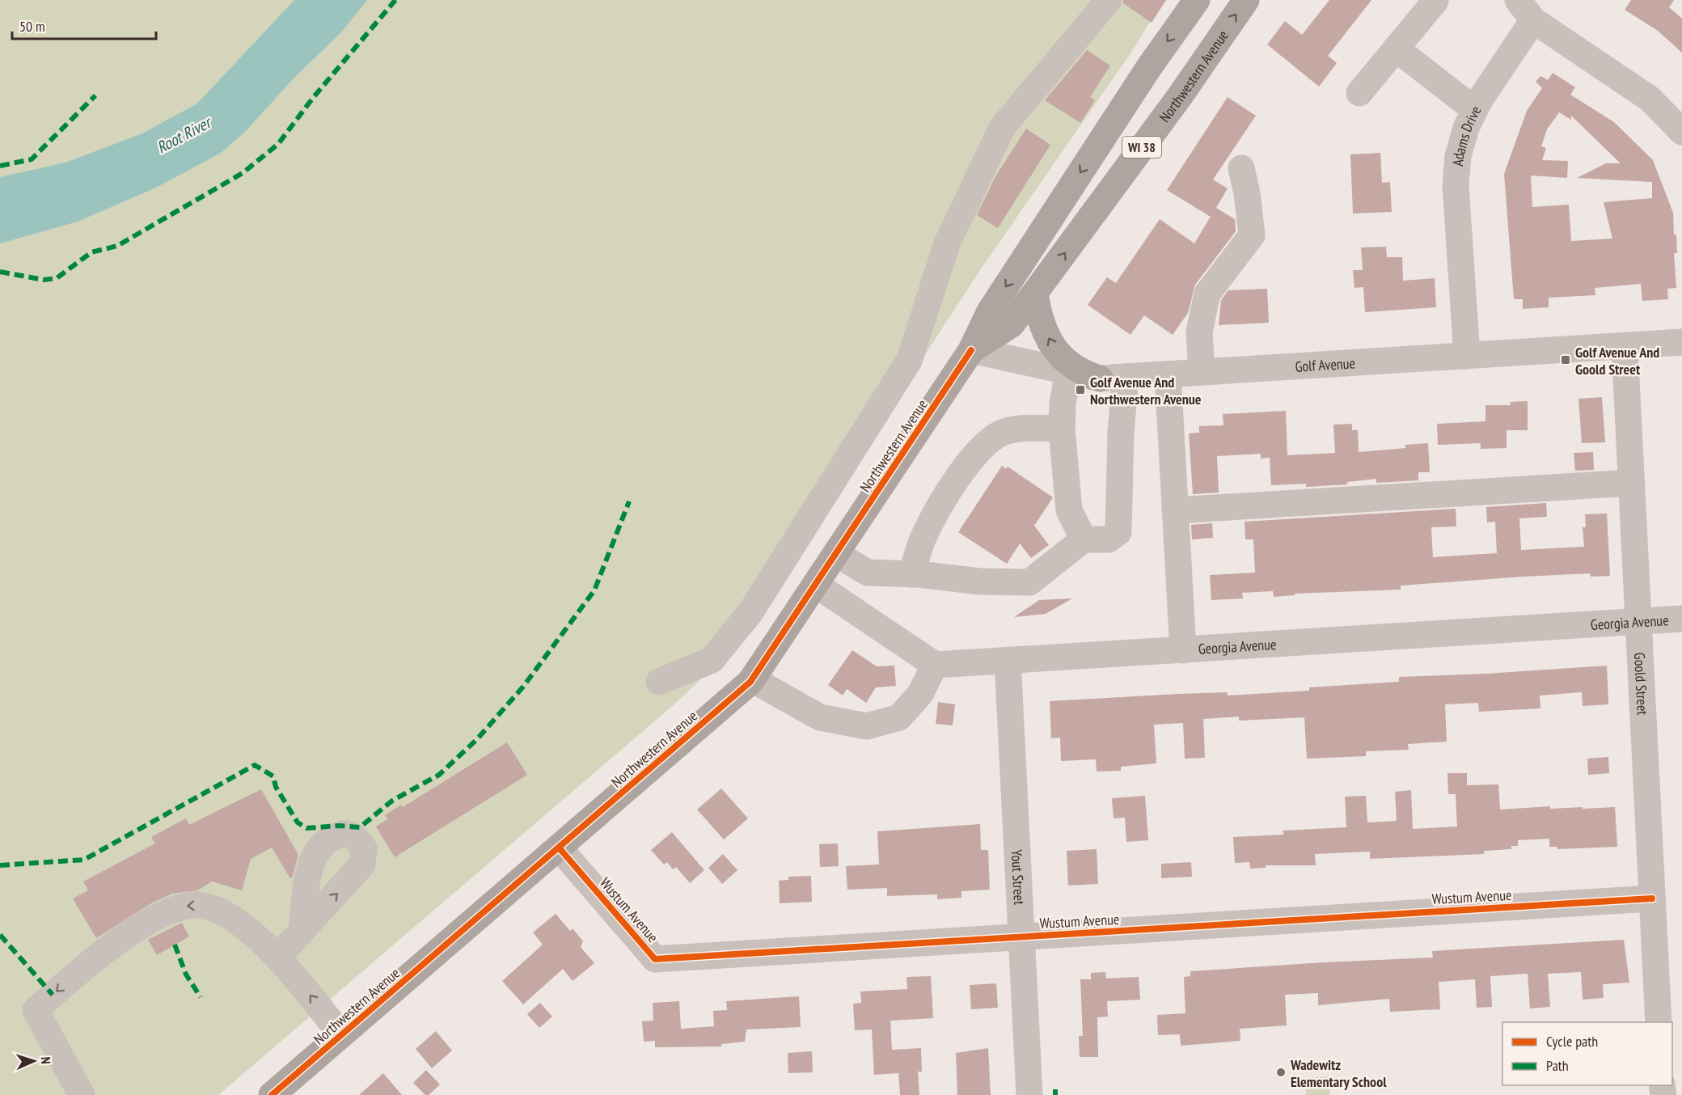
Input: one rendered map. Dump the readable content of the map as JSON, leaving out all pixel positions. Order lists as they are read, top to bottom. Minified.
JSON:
{"streets":{"main road":["Northwestern Avenue","WI 38"],"street":["Adams Drive","Golf Avenue","Georgia Avenue","Goold Street","Yout Street","Wustum Avenue"]},"crossings":[["Northwestern Avenue","Golf Avenue"],["Northwestern Avenue","Wustum Avenue"],["Adams Drive","Golf Avenue"],["Golf Avenue","Goold Street"],["Georgia Avenue","Goold Street"],["Georgia Avenue","Yout Street"],["Goold Street","Wustum Avenue"],["Yout Street","Wustum Avenue"]],"water":["Root River"],"places":{"transit":["Golf Avenue And Goold Street","Golf Avenue And Northwestern Avenue"],"other":["Wadewitz Elementary School"]},"legend":["Cycle path","Path"],"scale_bar":"50 m","north":"right"}
